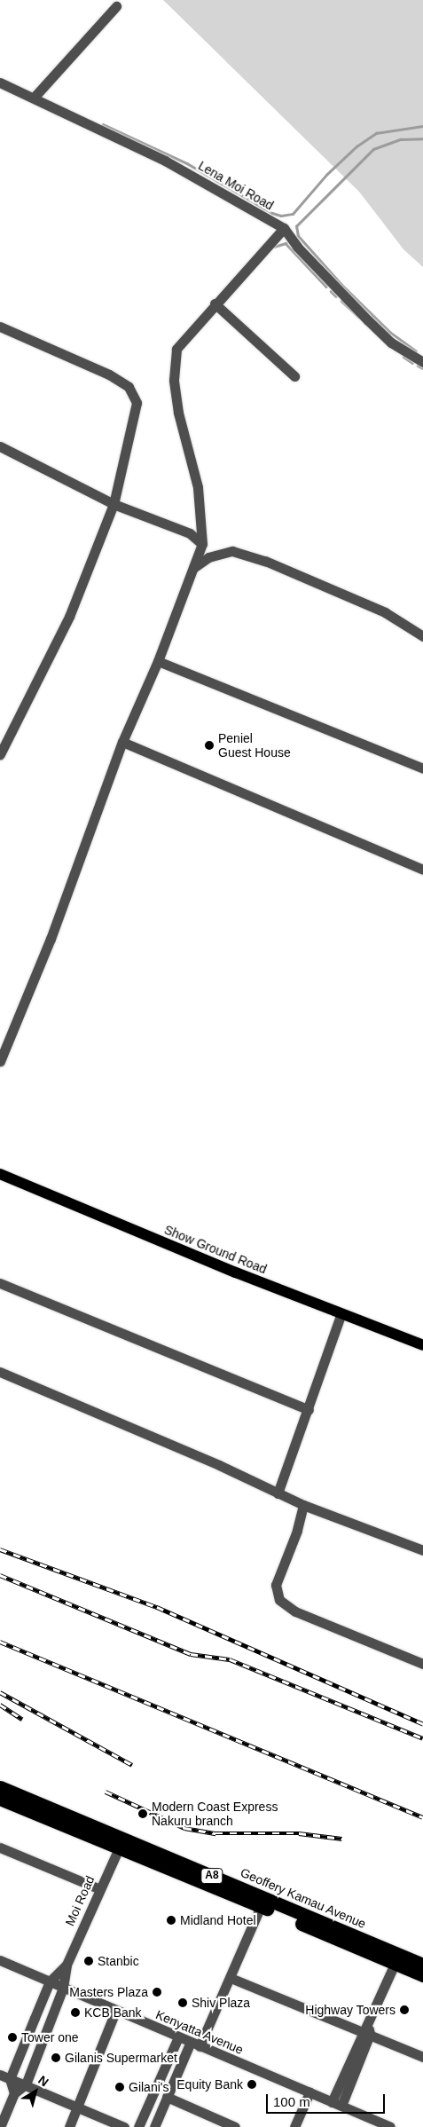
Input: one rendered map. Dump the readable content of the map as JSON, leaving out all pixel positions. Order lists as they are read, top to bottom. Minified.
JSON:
{"streets":{"highway":["A8","Geoffery Kamau Avenue"],"main road":["Show Ground Road"],"street":["Lena Moi Road","Moi Road","Kenyatta Avenue"]},"crossings":[["Geoffery Kamau Avenue","Moi Road"],["Moi Road","Kenyatta Avenue"]],"places":["Peniel Guest House","Modern Coast Express Nakuru branch","Midland Hotel","Stanbic","Masters Plaza","Shiv Plaza","Highway Towers","KCB Bank","Tower one","Gilanis Supermarket","Equity Bank","Gilani's"],"scale_bar":"100 m","north":"top right"}
